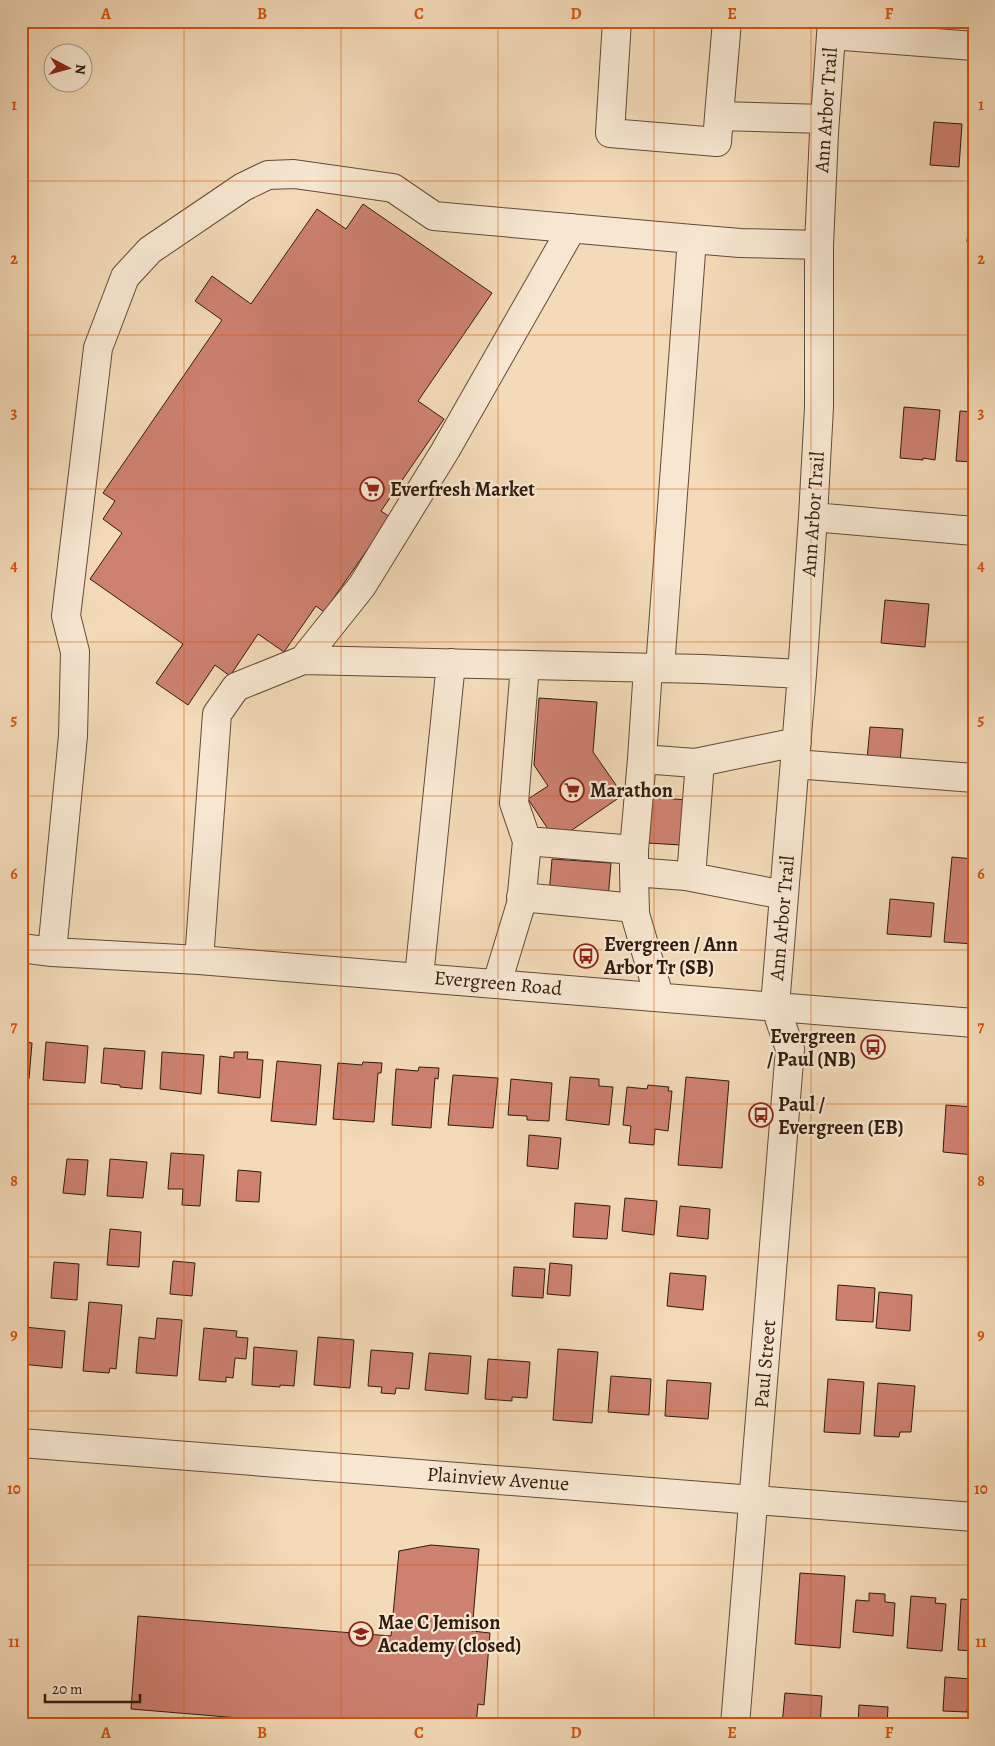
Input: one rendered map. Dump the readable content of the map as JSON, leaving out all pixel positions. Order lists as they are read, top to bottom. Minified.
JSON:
{"streets":{"street":["Ann Arbor Trail","Evergreen Road","Paul Street","Plainview Avenue"]},"crossings":[["Ann Arbor Trail","Evergreen Road"],["Ann Arbor Trail","Paul Street"],["Evergreen Road","Paul Street"],["Paul Street","Plainview Avenue"]],"places":{"supermarket":["Everfresh Market","Marathon"],"bus stop":["Evergreen / Ann Arbor Tr (SB)","Evergreen / Paul (NB)","Paul / Evergreen (EB)"],"school or university":["Mae C Jemison Academy (closed)"]},"scale_bar":"20 m","north":"right","grid":{"columns":["A","B","C","D","E","F"],"rows":["1","2","3","4","5","6","7","8","9","10","11"]}}
